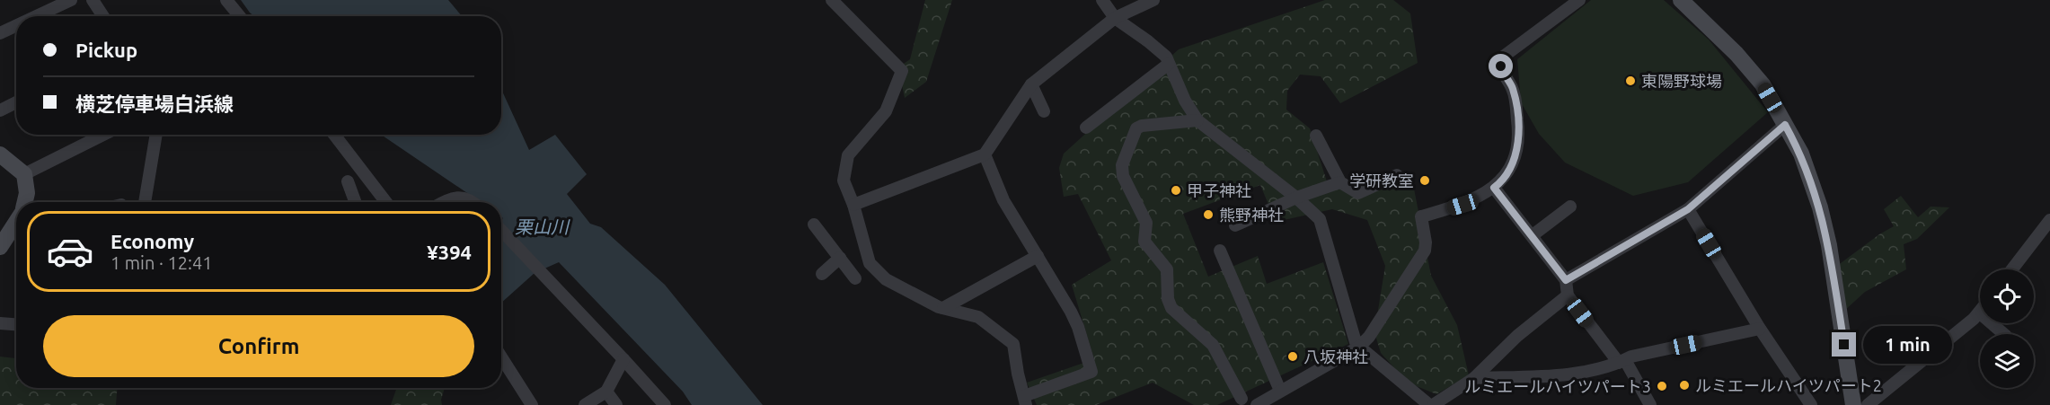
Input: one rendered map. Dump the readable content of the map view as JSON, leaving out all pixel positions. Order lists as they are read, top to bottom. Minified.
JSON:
{"water":["栗山川"],"places":["東陽野球場","学研教室","甲子神社","熊野神社","八坂神社","ルミエールハイツパート2","ルミエールハイツパート3"],"page":{"banner":["Pickup","横芝停車場白浜線"],"list":[{"name":"Economy","note":"1 min · 12:41","value":"¥394"}],"buttons":"Confirm","bubble":"1 min"}}
